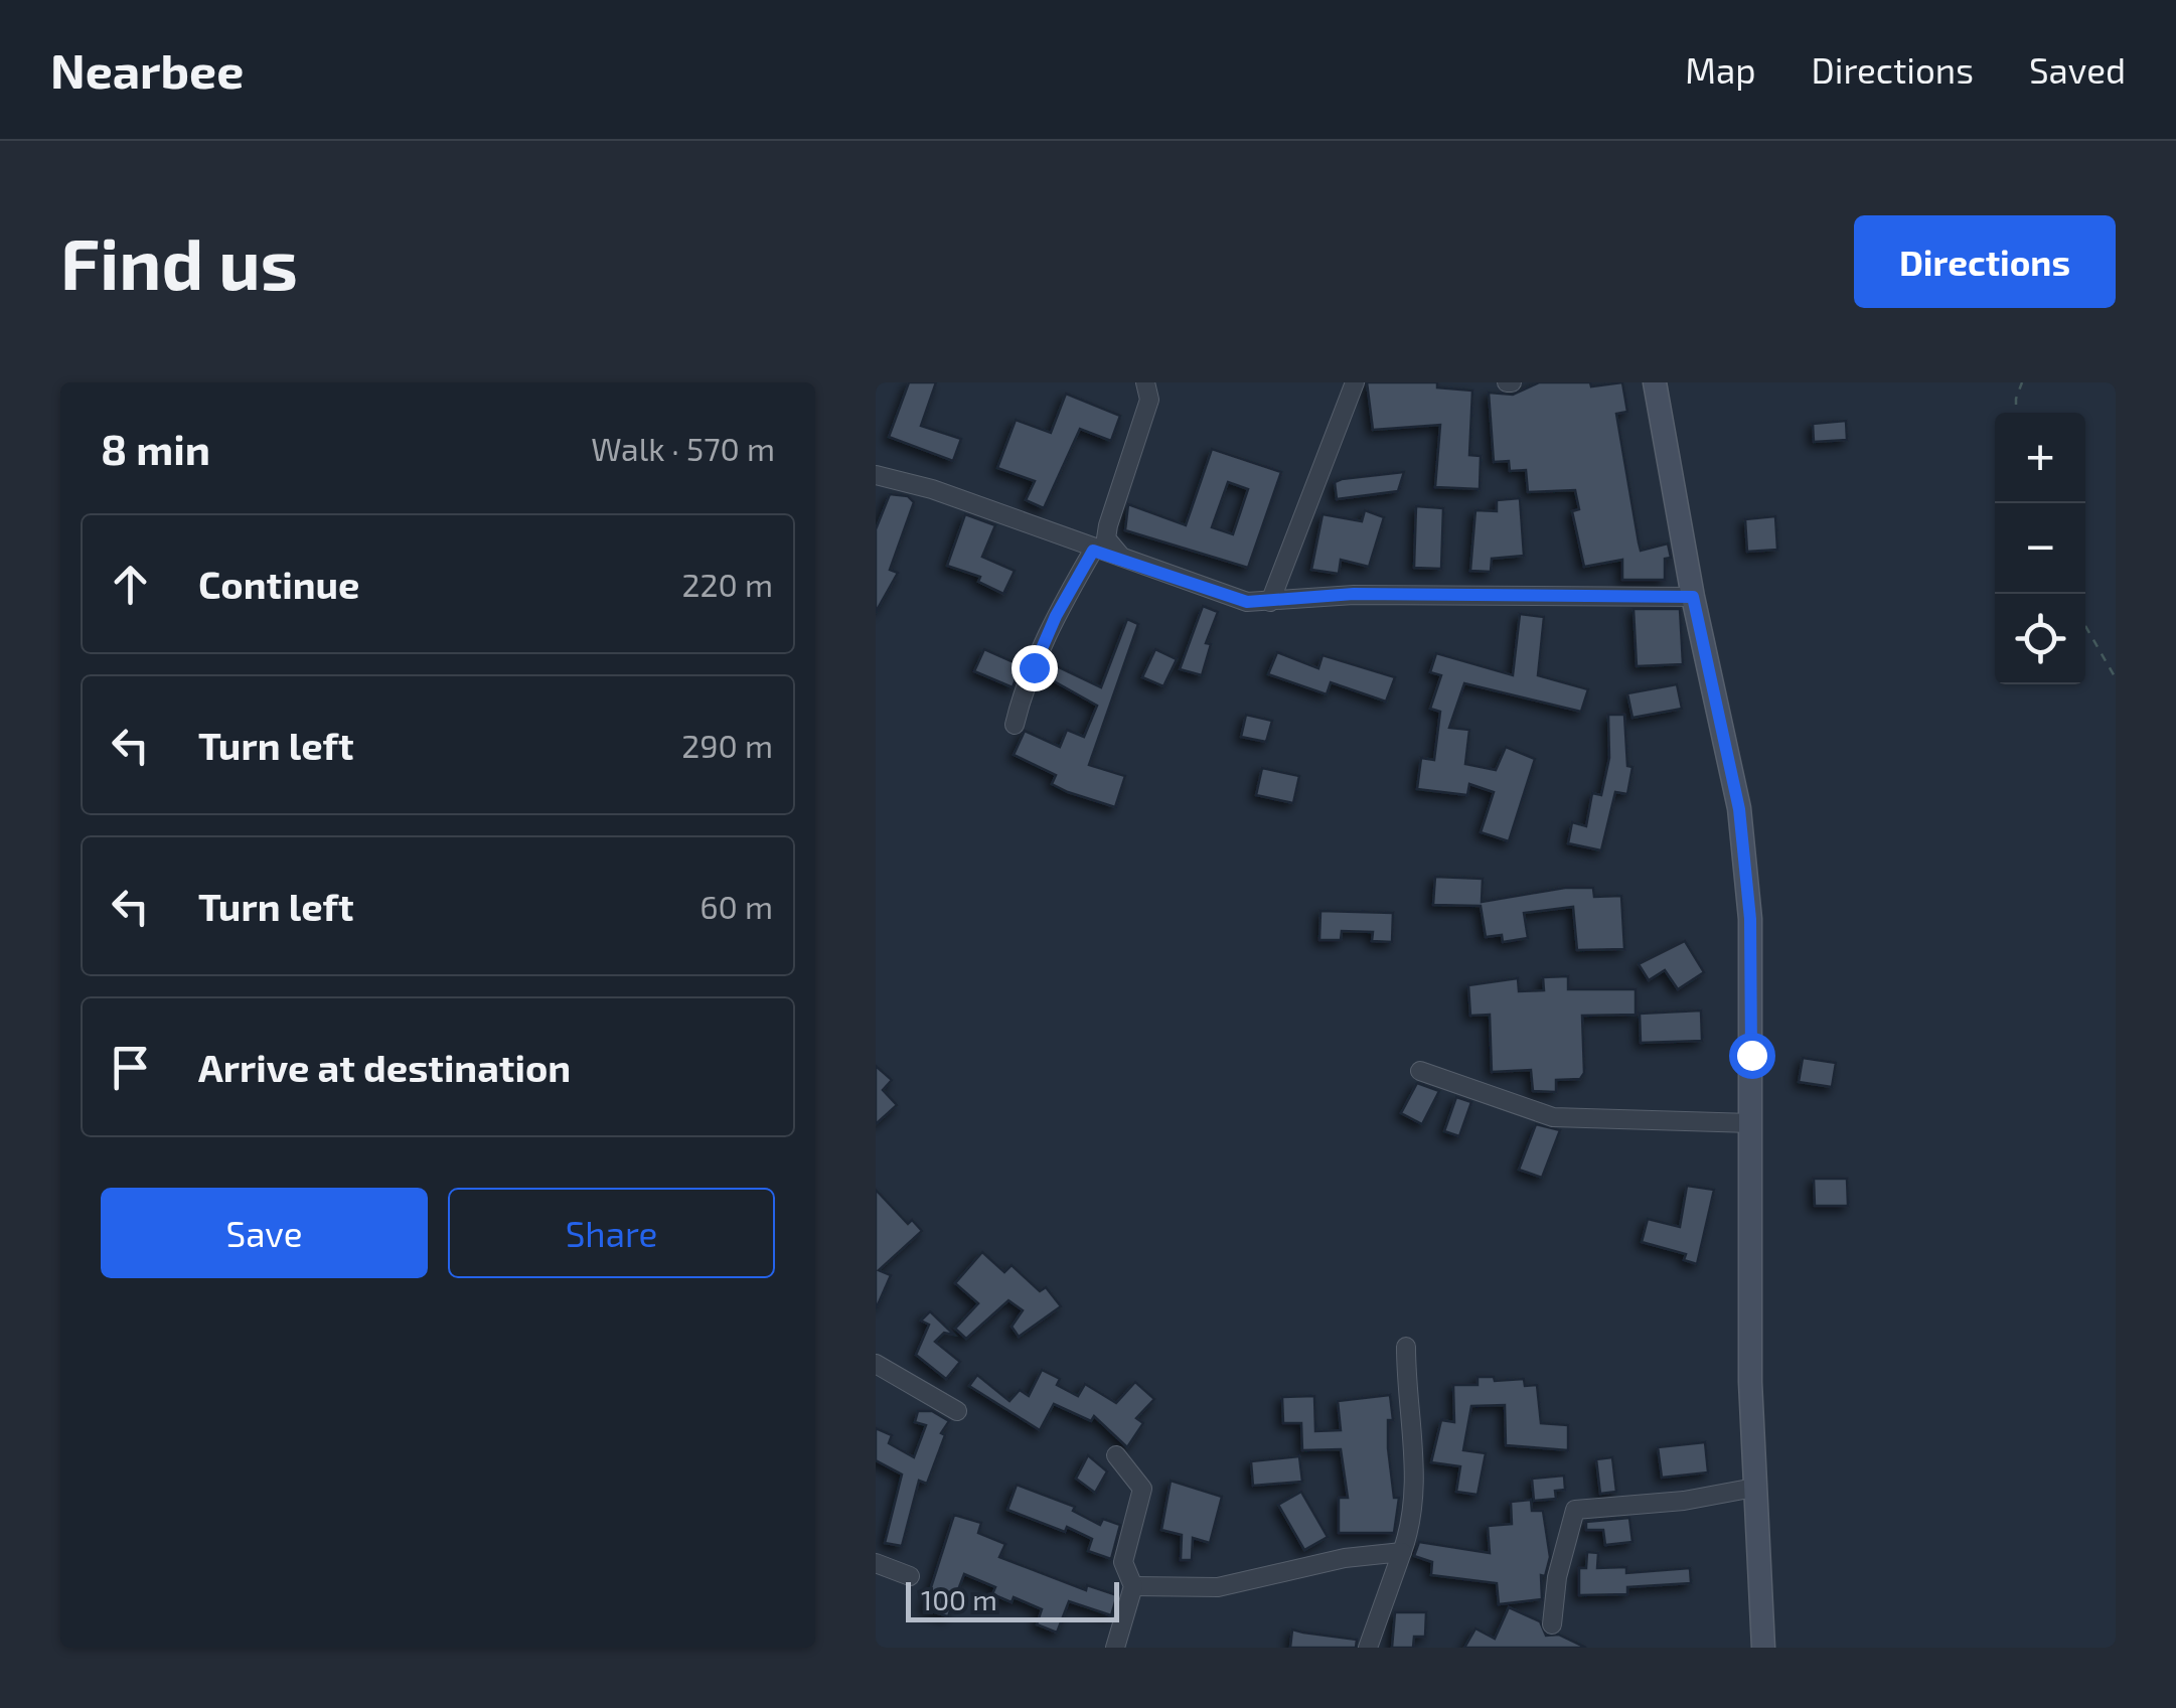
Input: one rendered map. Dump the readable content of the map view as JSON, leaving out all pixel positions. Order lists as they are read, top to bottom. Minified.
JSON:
{"scale_bar":"100 m","page":{"header":"Nearbee","nav":["Map","Directions","Saved"],"buttons":["Directions",["Save","Share"]],"title":"Find us","heading":["8 min","Walk · 570 m"],"map_buttons":["+","−"],"list":[["Continue","220 m"],["Turn left","290 m"],["Turn left","60 m"],"Arrive at destination"],"scale":"100 m"}}
